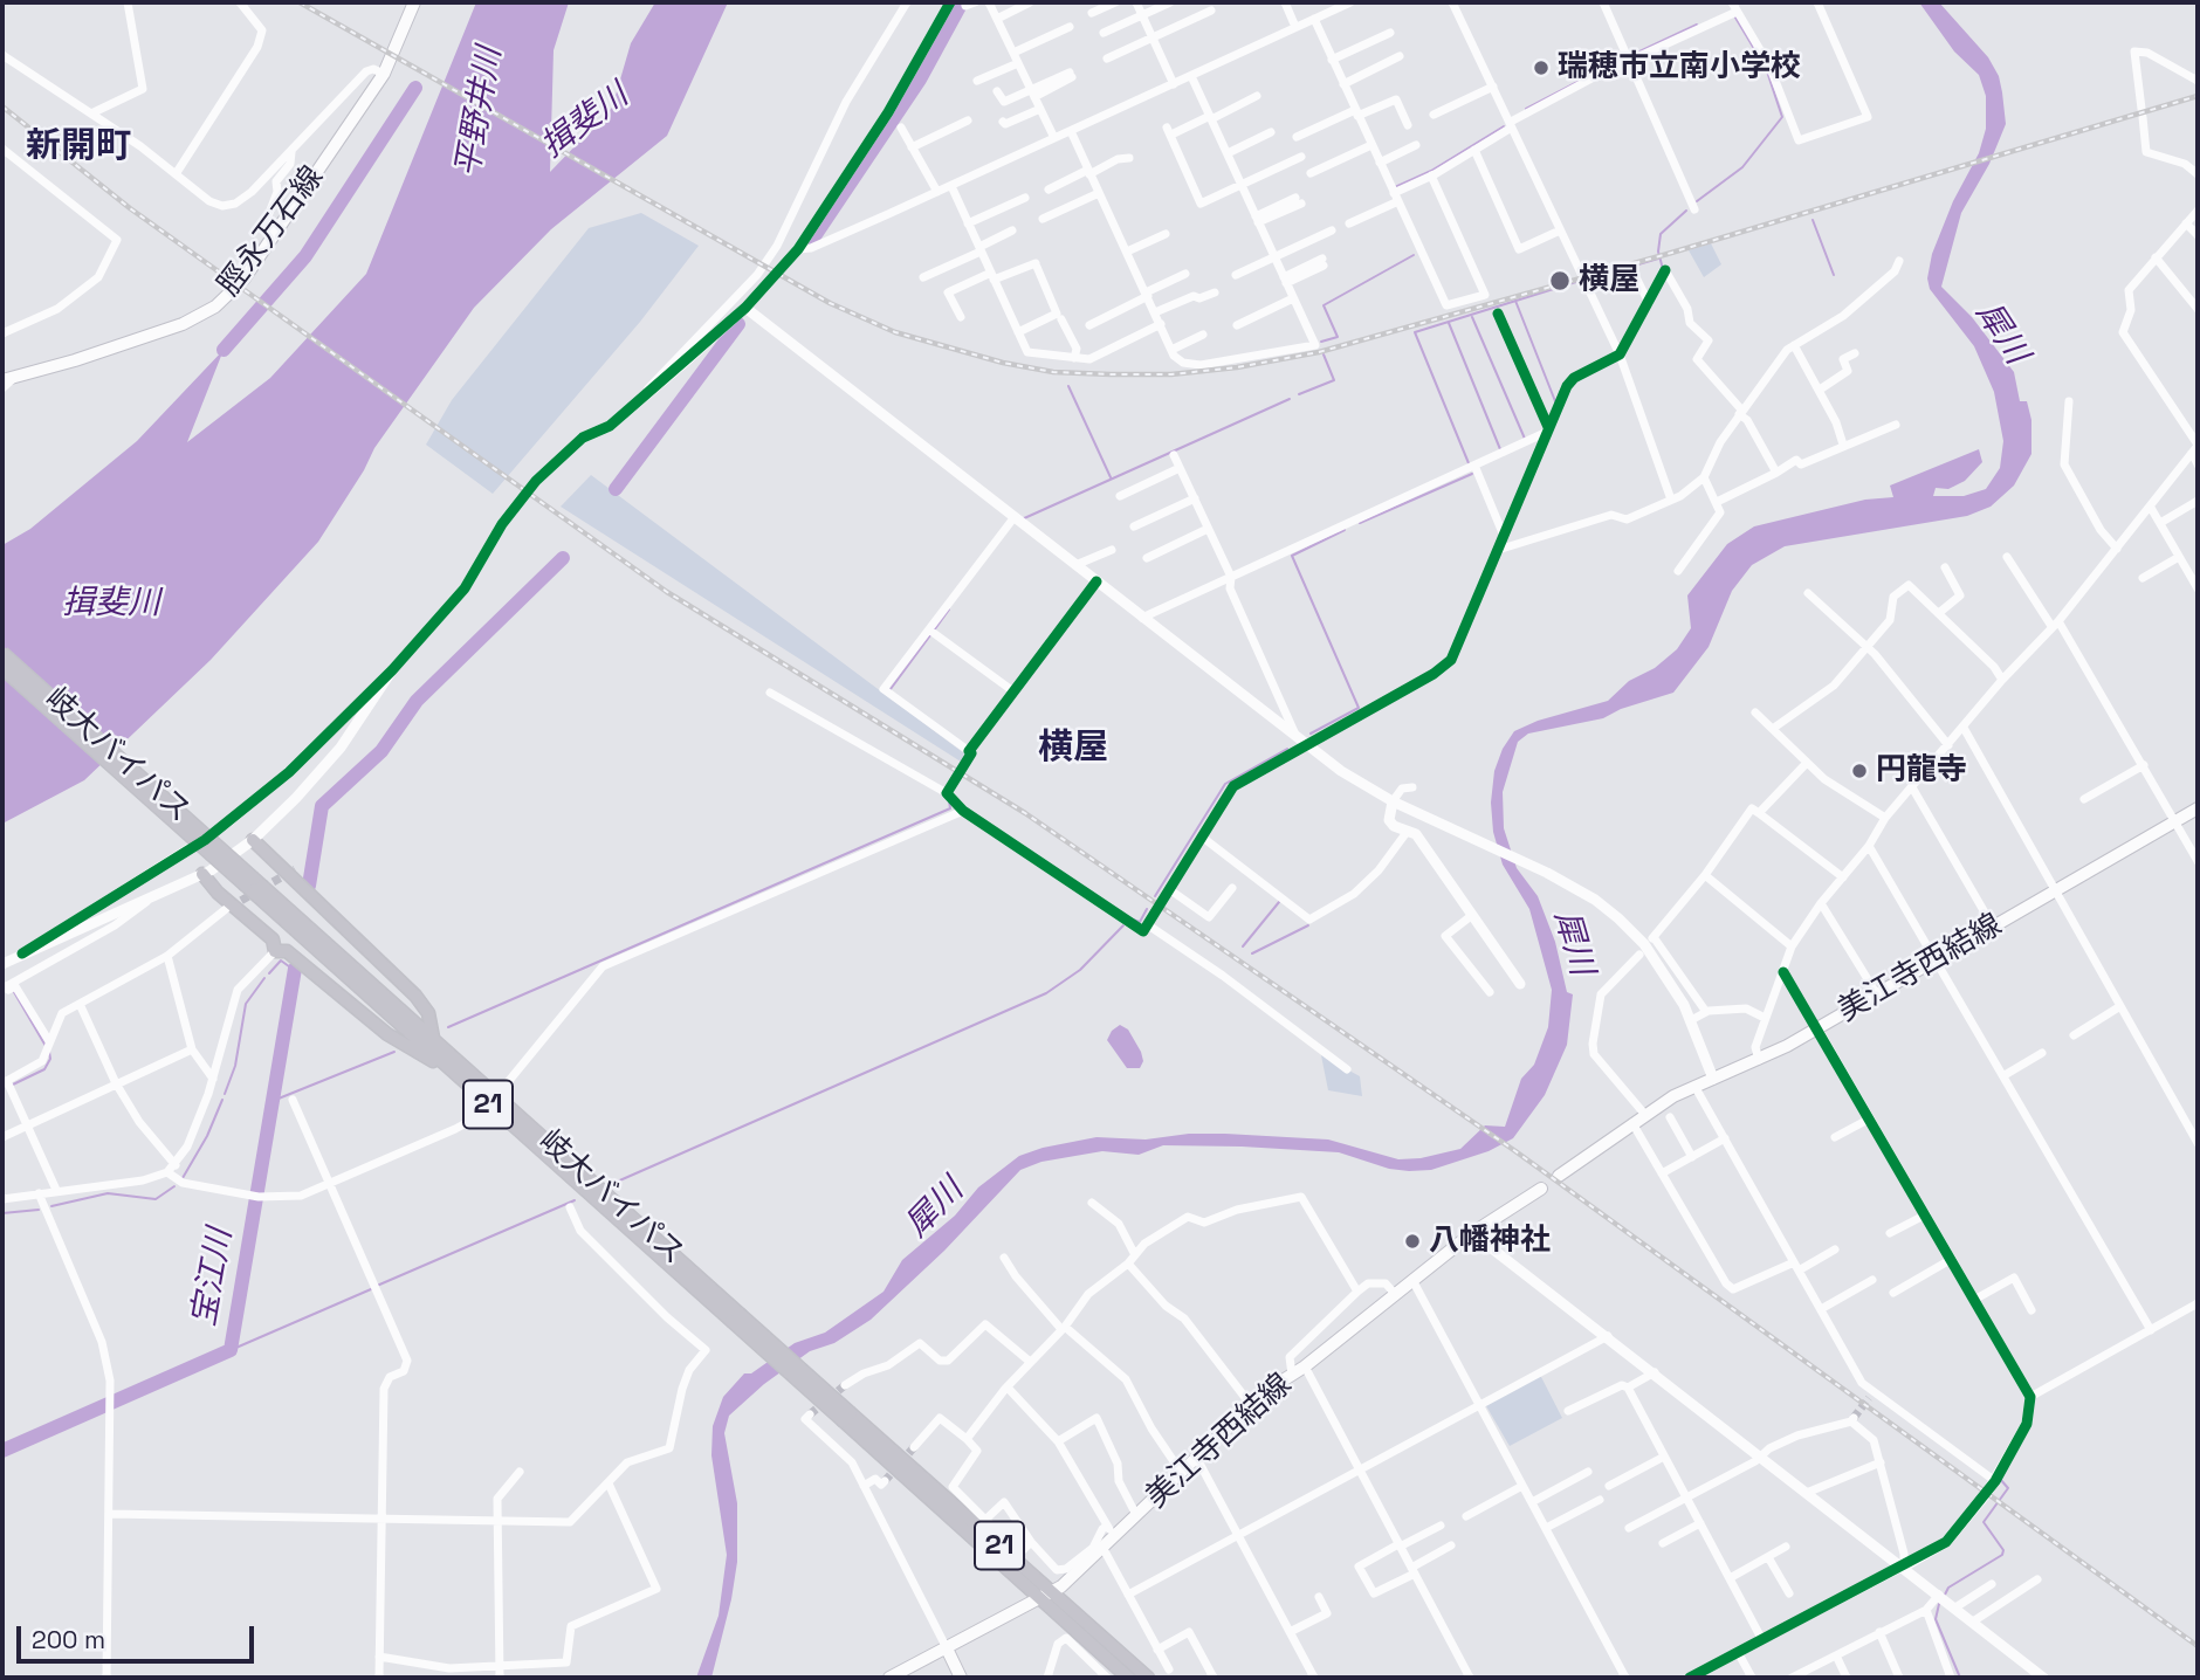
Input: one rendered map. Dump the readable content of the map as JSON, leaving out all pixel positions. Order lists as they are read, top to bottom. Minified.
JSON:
{"streets":{"highway":["岐大バイパス","21"],"main road":["脛永万石線","美江寺西結線"]},"crossings":[["岐大バイパス","美江寺西結線"]],"districts":["新開町","横屋"],"water":["平野井川","揖斐川","犀川","宝江川"],"places":["瑞穂市立南小学校","横屋","円龍寺","八幡神社"],"scale_bar":"200 m"}
